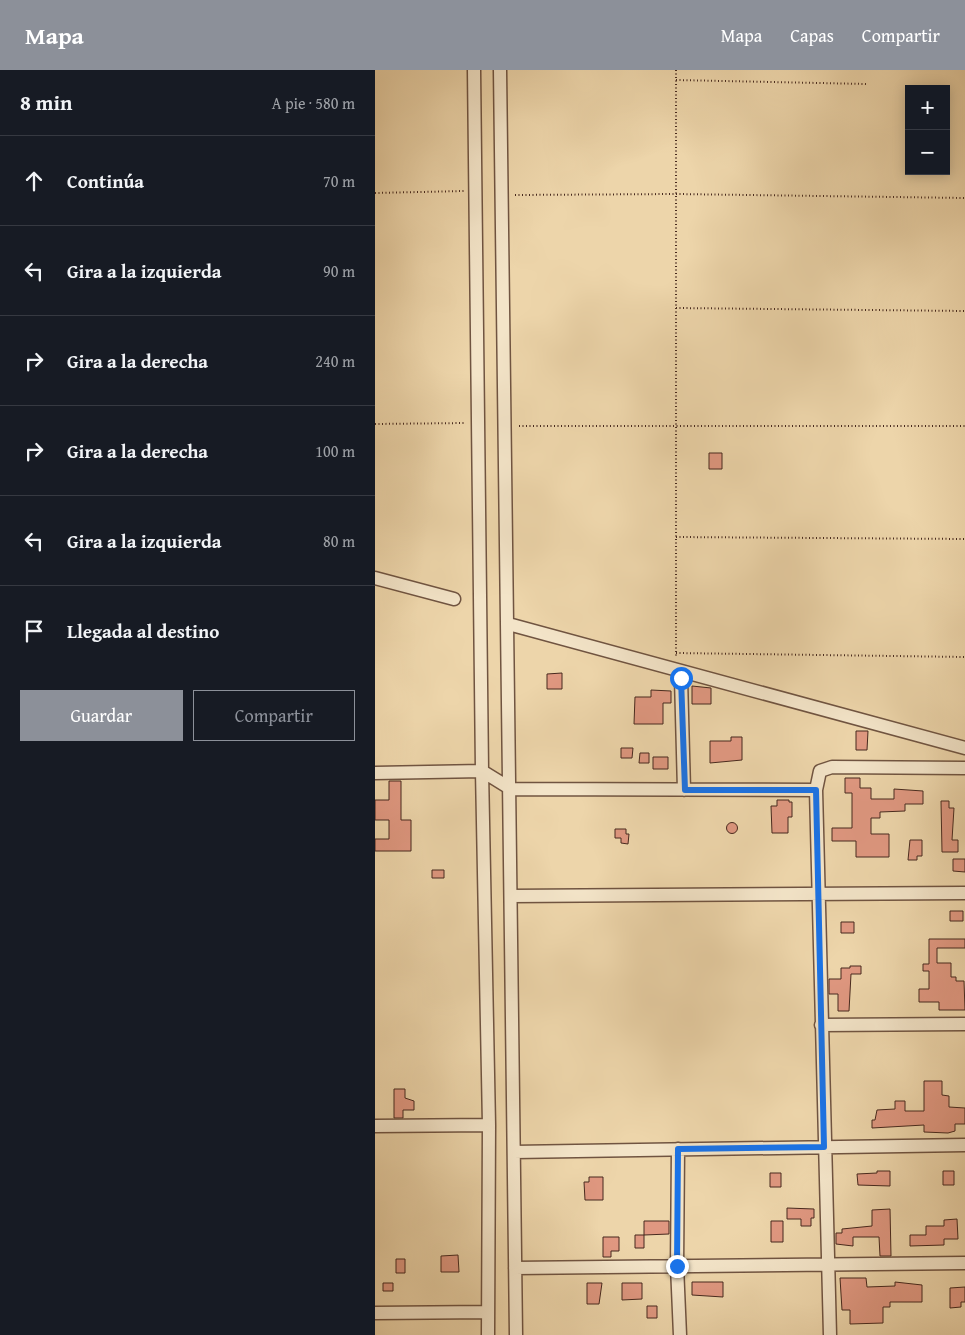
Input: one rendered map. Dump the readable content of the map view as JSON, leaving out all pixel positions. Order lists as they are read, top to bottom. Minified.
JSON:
{"page":{"header":"Mapa","nav":["Mapa","Capas","Compartir"],"heading":["8 min","A pie · 580 m"],"map_buttons":["+","−"],"list":[["Continúa","70 m"],["Gira a la izquierda","90 m"],["Gira a la derecha","240 m"],["Gira a la derecha","100 m"],["Gira a la izquierda","80 m"],"Llegada al destino"],"buttons":["Guardar","Compartir"]}}
